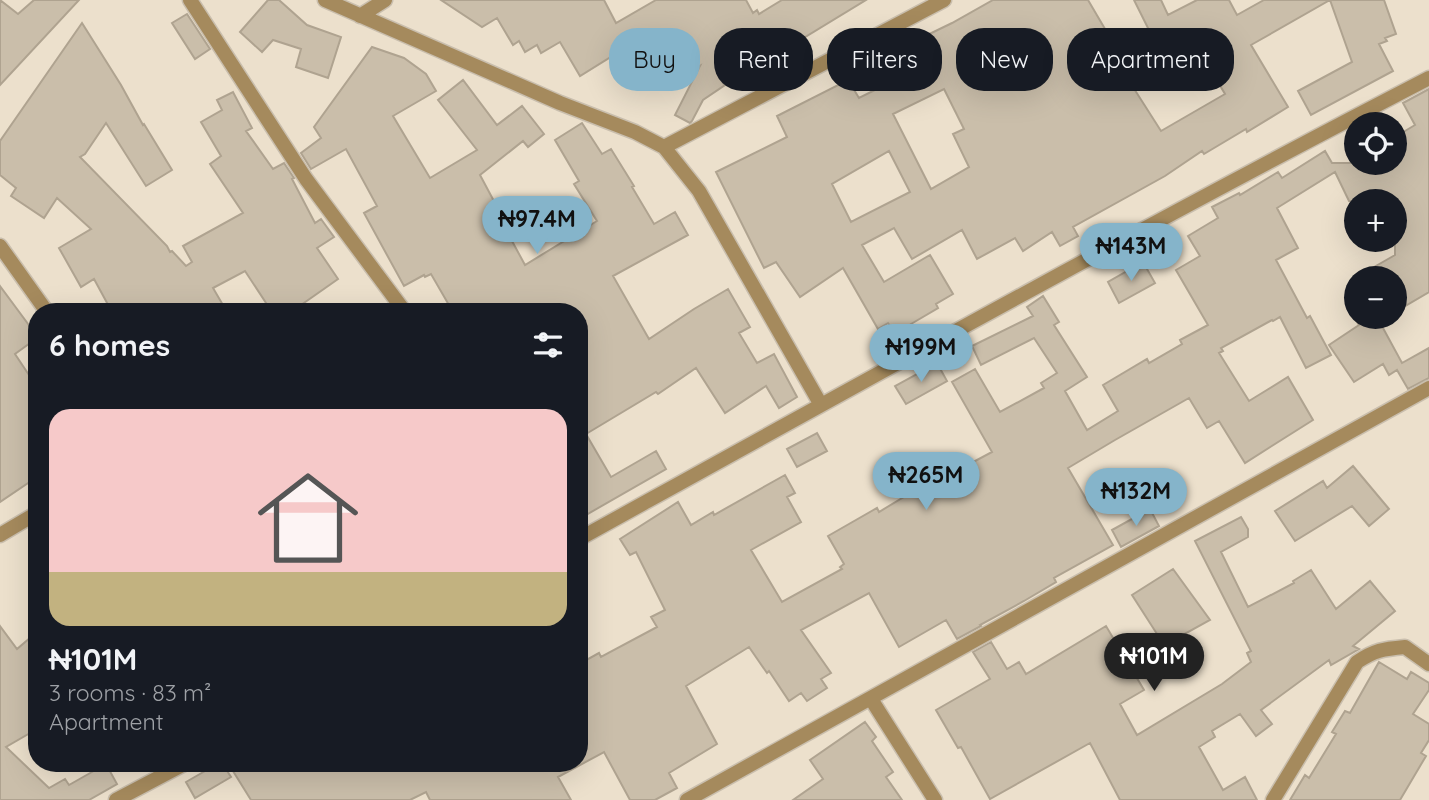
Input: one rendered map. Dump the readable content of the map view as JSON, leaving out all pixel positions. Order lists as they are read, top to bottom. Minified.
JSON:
{"page":{"chip":["Buy","Rent","Filters","New","Apartment"],"map_buttons":["+","−"],"price":["₦97.4M","₦143M","₦199M","₦265M","₦132M","₦101M"],"heading":"6 homes","list":[{"name":"₦101M","note":"3 rooms · 83 m² · Apartment"}]}}
